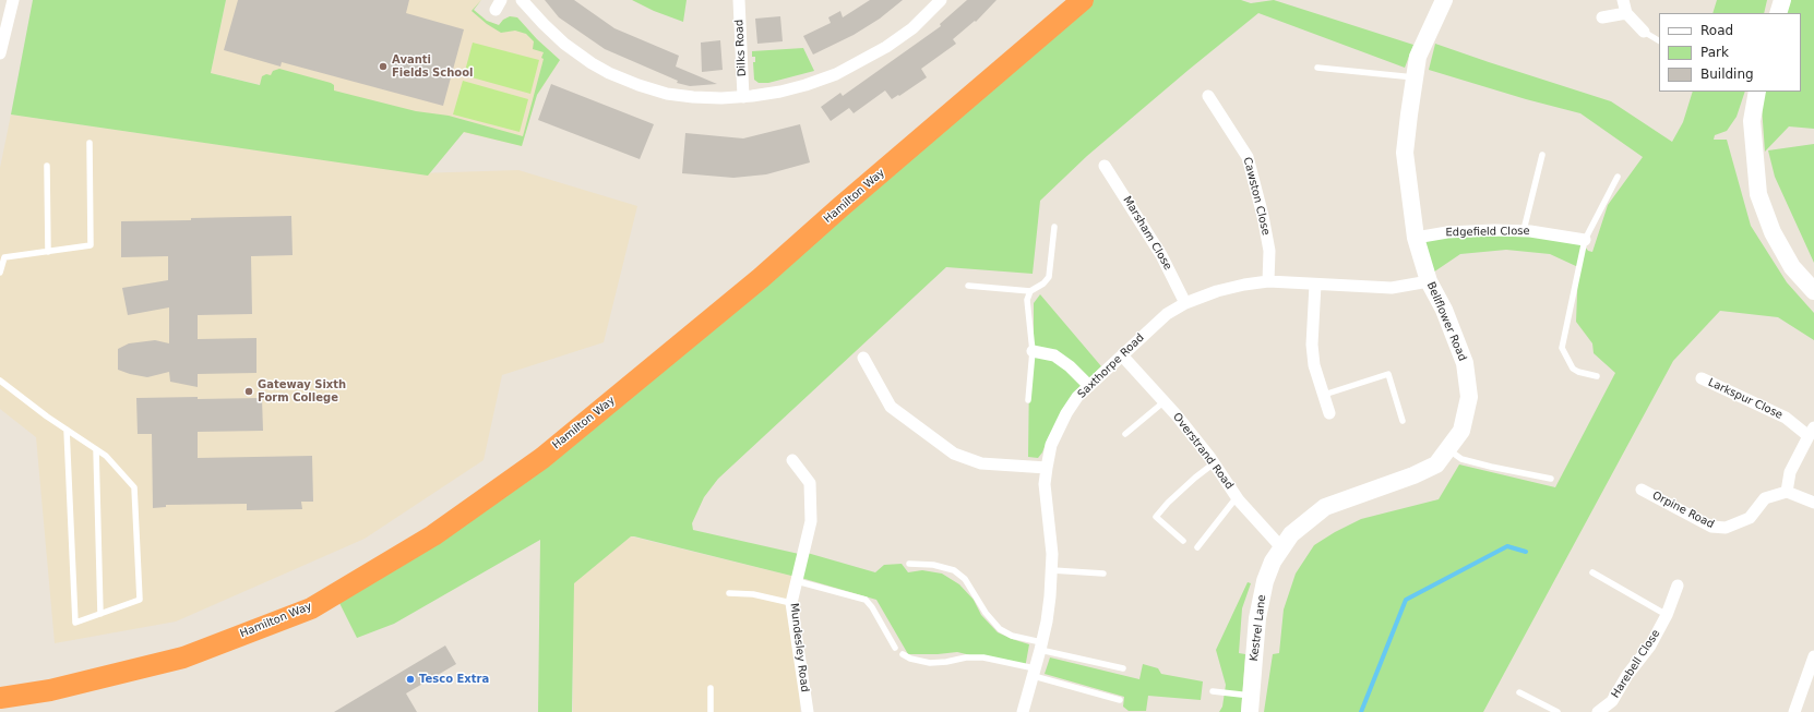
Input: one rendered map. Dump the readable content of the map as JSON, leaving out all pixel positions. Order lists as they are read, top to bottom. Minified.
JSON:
{"streets":{"highway":["Hamilton Way"],"street":["Dilks Road","Cawston Close","Edgefield Close","Marsham Close","Bellflower Road","Saxthorpe Road","Larkspur Close","Overstrand Road","Orpine Road","Kestrel Lane","Mundesley Road","Harebell Close"]},"crossings":[["Cawston Close","Saxthorpe Road"],["Edgefield Close","Bellflower Road"],["Marsham Close","Saxthorpe Road"],["Bellflower Road","Saxthorpe Road"],["Bellflower Road","Overstrand Road"],["Bellflower Road","Kestrel Lane"],["Saxthorpe Road","Overstrand Road"],["Larkspur Close","Orpine Road"],["Overstrand Road","Kestrel Lane"]],"places":["Avanti Fields School","Gateway Sixth Form College","Tesco Extra"],"legend":["Road","Park","Building"]}
